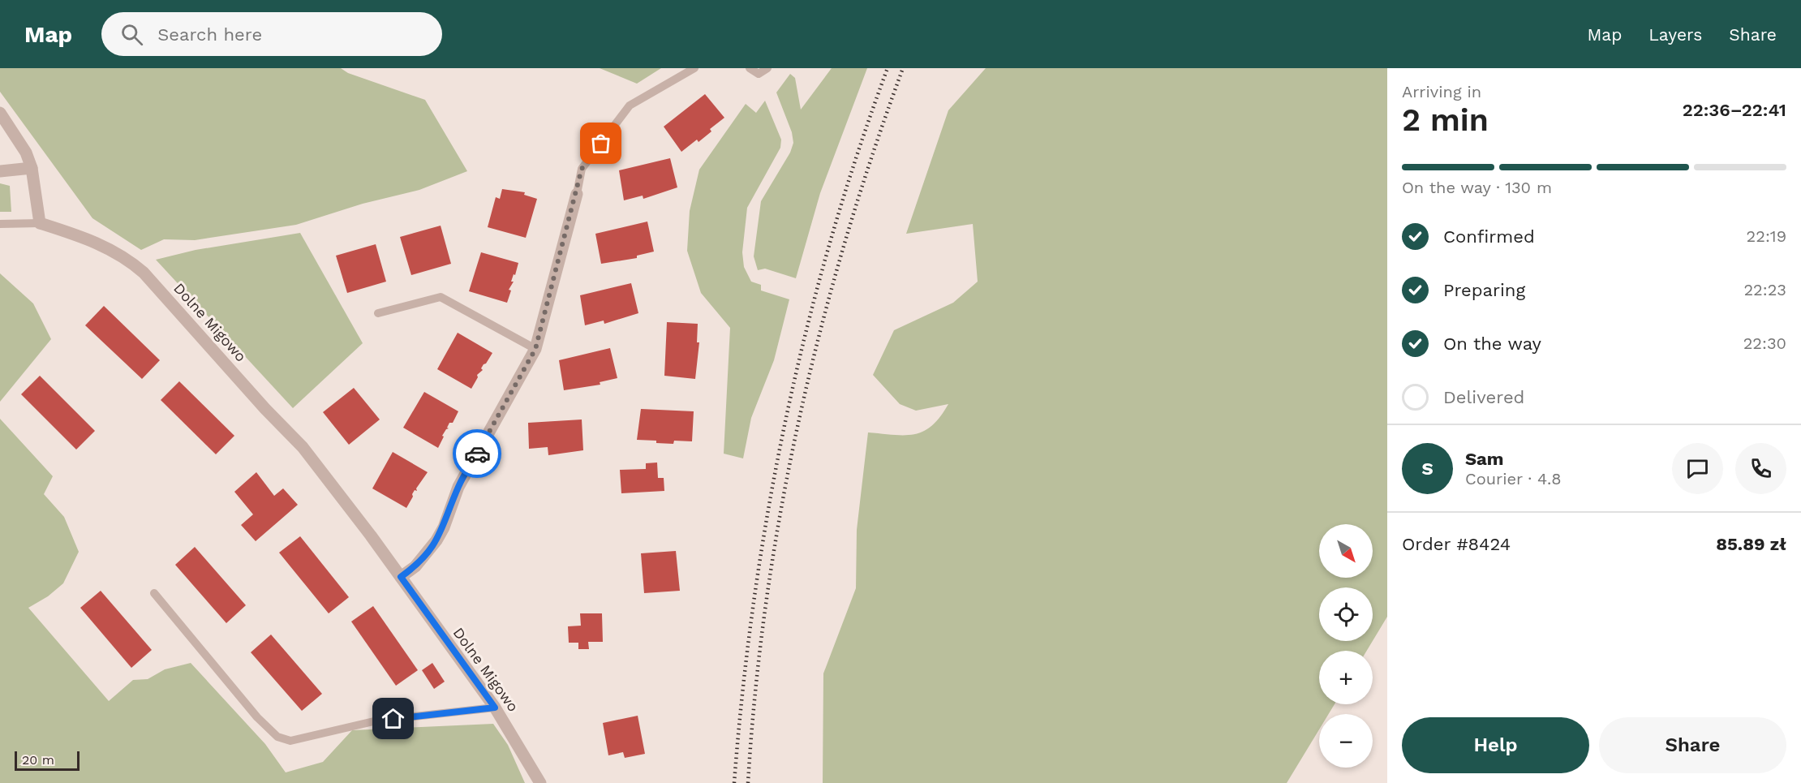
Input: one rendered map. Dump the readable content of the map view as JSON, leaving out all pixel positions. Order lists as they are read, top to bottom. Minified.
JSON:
{"streets":{"street":["Dolne Migowo"]},"scale_bar":"20 m","north":"bottom right","page":{"header":"Map","search":"Search here","nav":["Map","Layers","Share"],"heading":["2 min","Arriving in","22:36–22:41"],"panel":["Sam","Courier · 4.8","Order #8424","85.89 zł"],"bar":"On the way · 130 m","list":[["Confirmed","22:19"],["Preparing","22:23"],["On the way","22:30"],"Delivered"],"round":"S","map_buttons":["+","−"],"buttons":["Help","Share"],"scale":"20 m"}}
